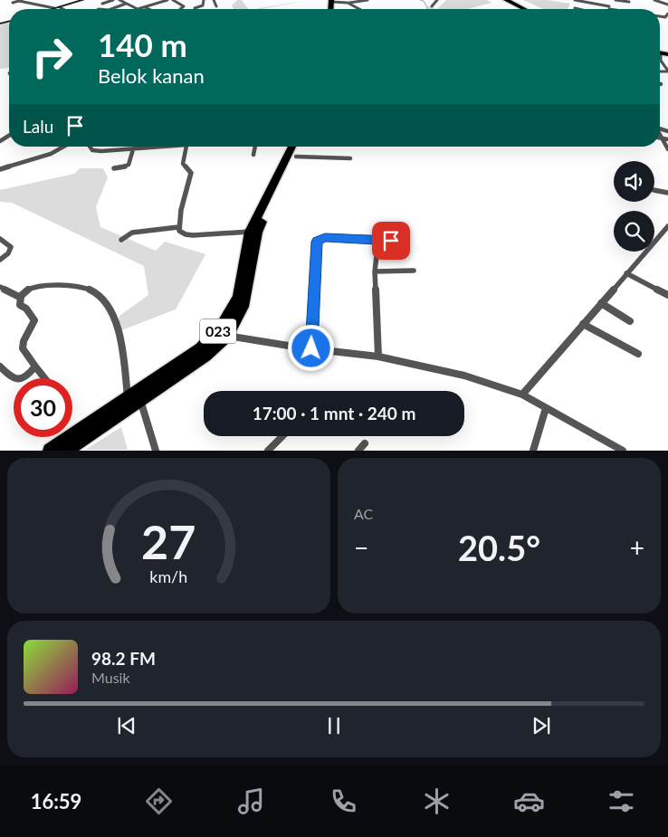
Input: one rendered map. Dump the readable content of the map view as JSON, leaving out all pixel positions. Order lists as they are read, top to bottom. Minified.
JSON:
{"streets":{"highway":["023"]},"page":{"turn":["140 m","Belok kanan"],"then":"Lalu","limit":"30","trip":"17:00 · 1 mnt · 240 m","tile":"AC","heat":["−","20.5°","+"],"song":["98.2 FM","Musik"],"tabs":"16:59","gauge":["27","km/h"]}}
